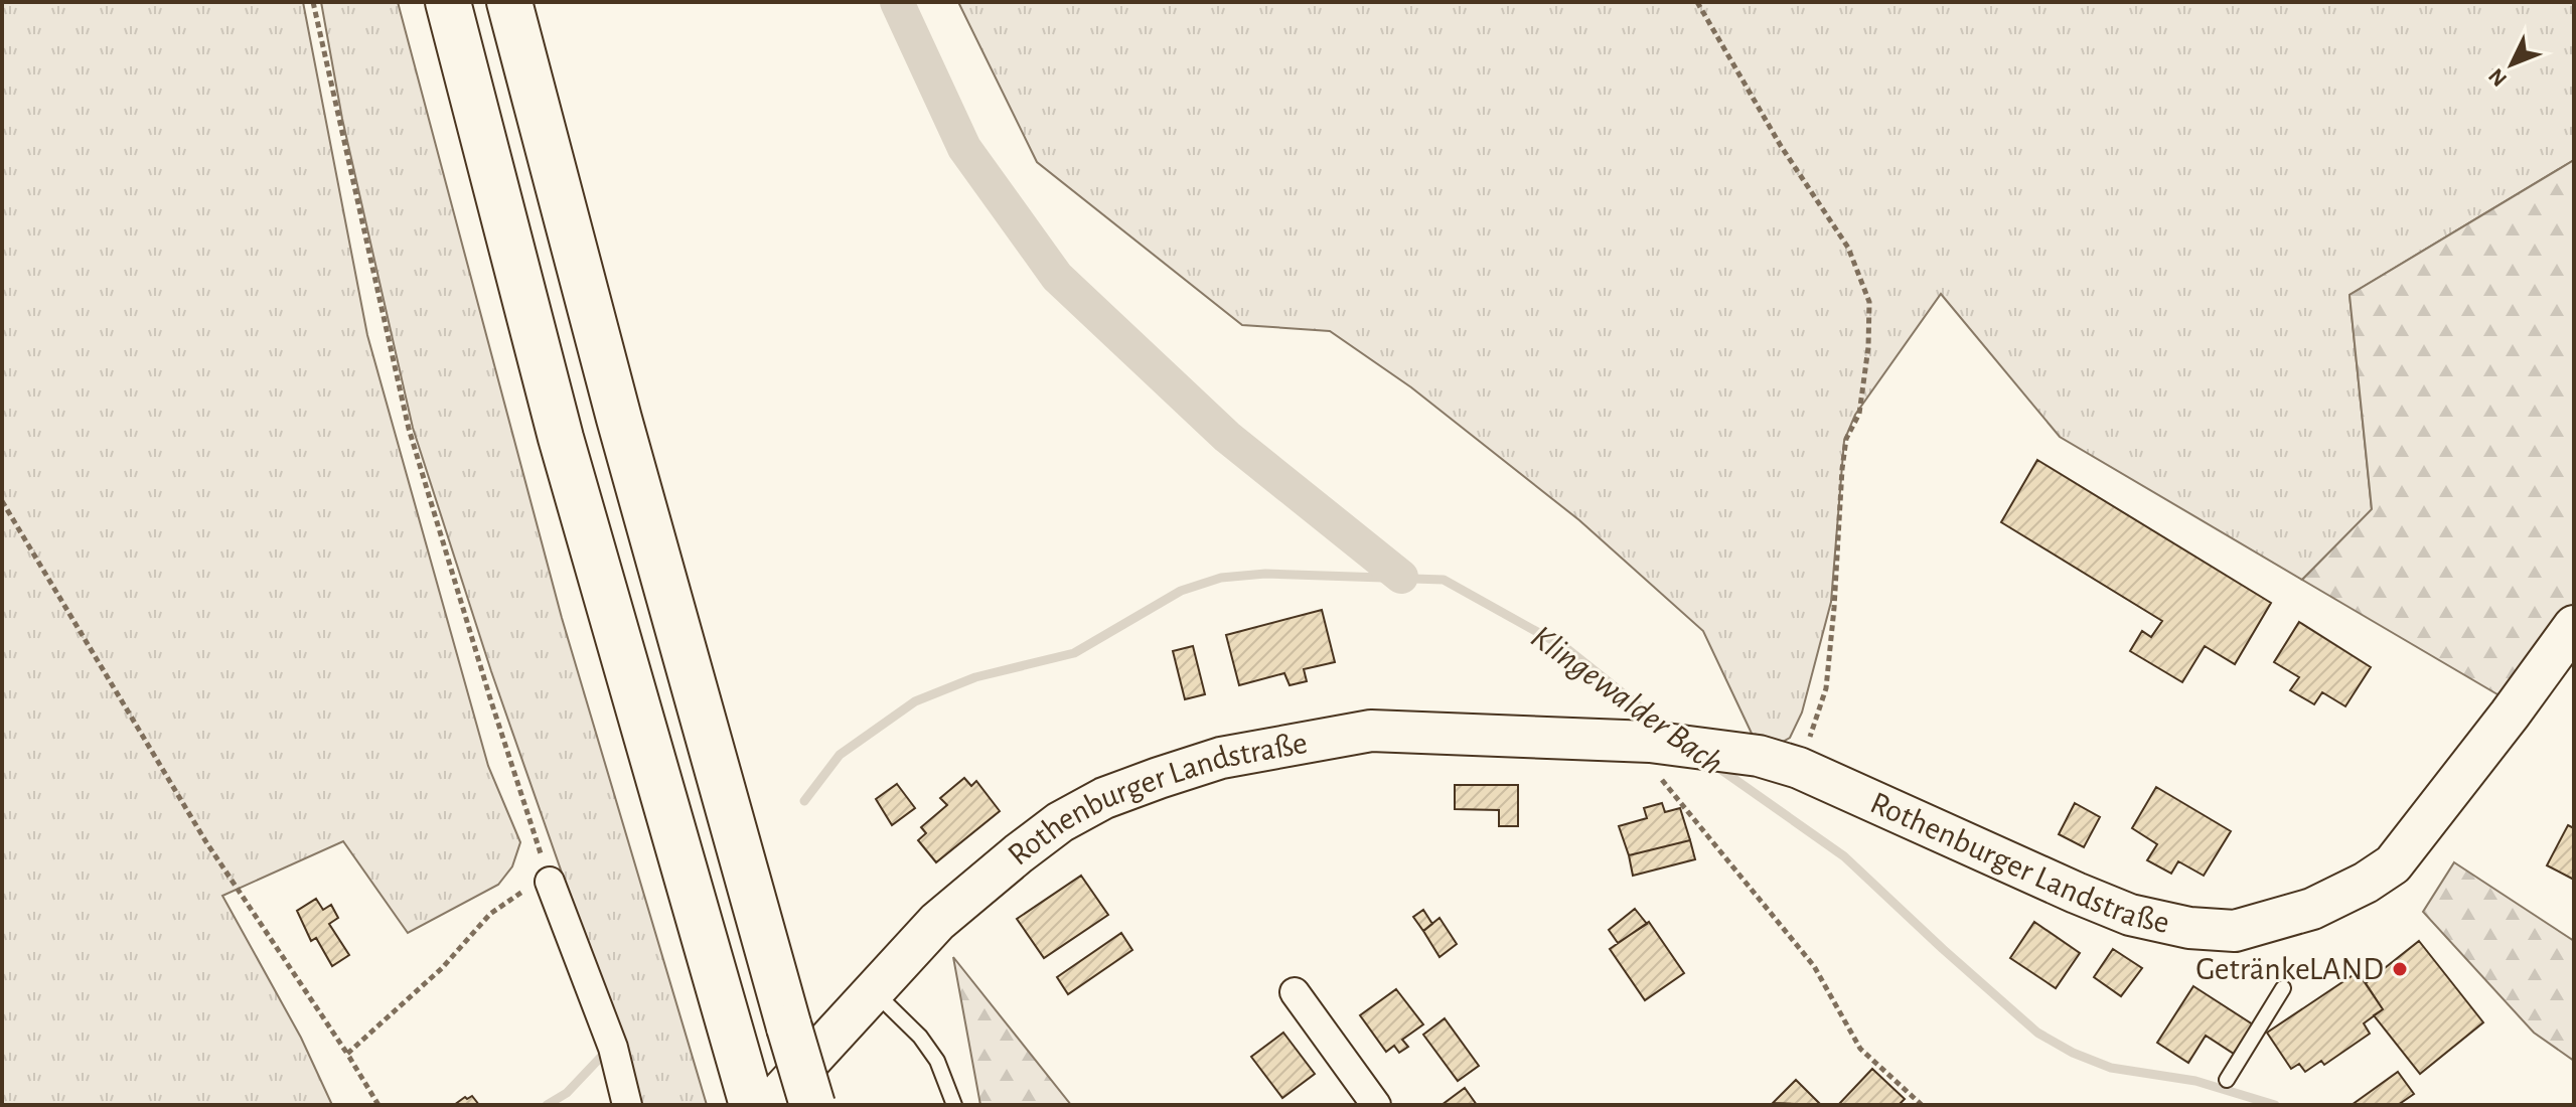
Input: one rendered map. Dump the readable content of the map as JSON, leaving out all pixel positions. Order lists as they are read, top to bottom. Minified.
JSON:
{"streets":{"street":["Rothenburger Landstraße"]},"water":["Klingewalder Bach"],"places":["GetränkeLAND"],"north":"bottom left"}
